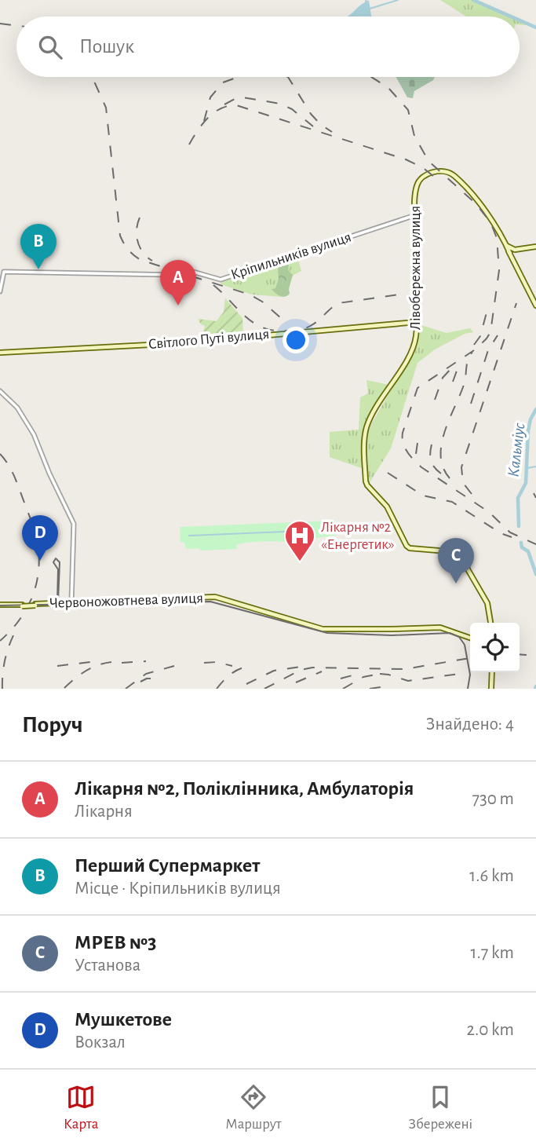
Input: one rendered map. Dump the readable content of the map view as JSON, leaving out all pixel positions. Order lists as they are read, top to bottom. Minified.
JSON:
{"streets":{"main road":["Лівобережна вулиця","Світлого Путі вулиця","Червоножовтнева вулиця"],"street":["Кріпильників вулиця"]},"crossings":[["Кріпильників вулиця","Лівобережна вулиця"],["Лівобережна вулиця","Світлого Путі вулиця"]],"water":["Кальміус"],"places":{"hospital":["Лікарня №2 «Енергетик»"]},"page":{"search":"Пошук","pins":["B","A","D","C"],"heading":["Поруч","Знайдено: 4"],"list":[{"mark":"A","name":"Лікарня №2, Поліклінника, Амбулаторія","note":"Лікарня","value":"730 m"},{"mark":"B","name":"Перший Супермаркет","note":"Місце · Кріпильників вулиця","value":"1.6 km"},{"mark":"C","name":"МРЕВ №3","note":"Установа","value":"1.7 km"},{"mark":"D","name":"Мушкетове","note":"Вокзал","value":"2.0 km"}],"nav":["Карта","Маршрут","Збережені"]}}
